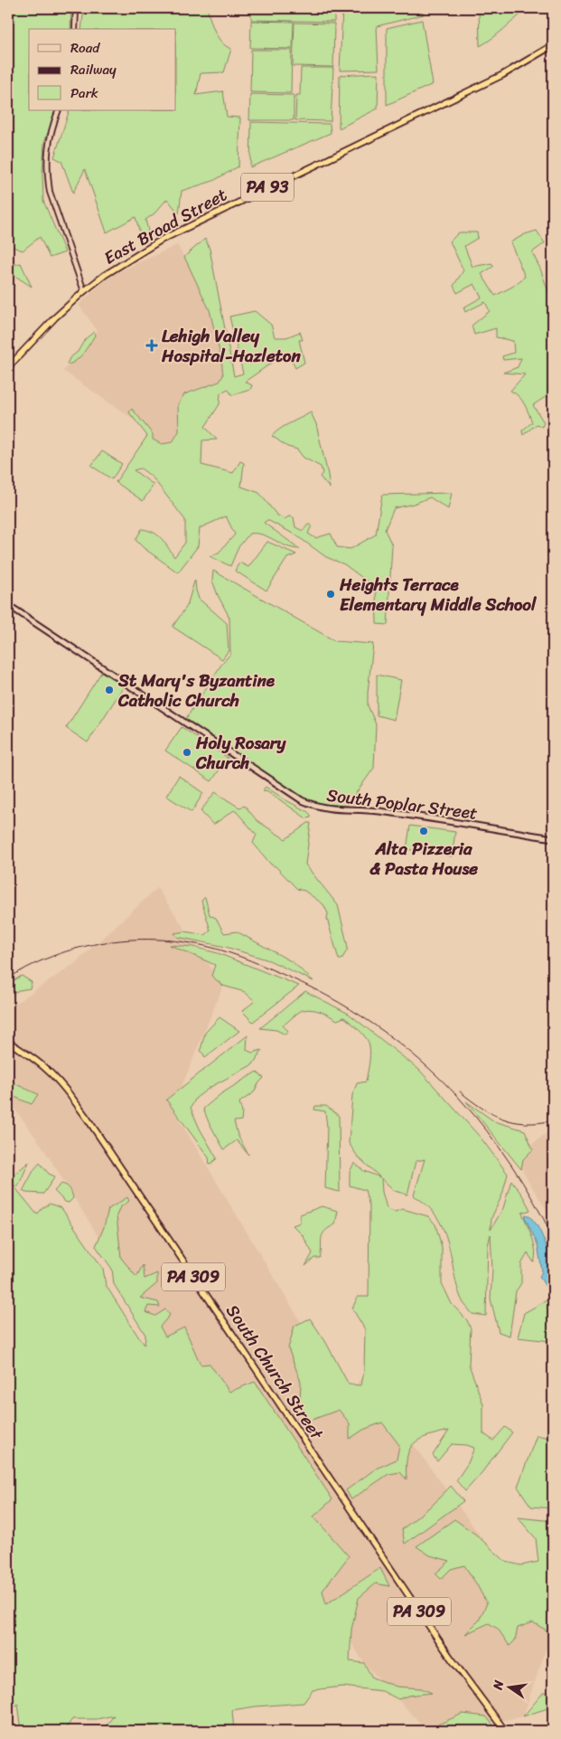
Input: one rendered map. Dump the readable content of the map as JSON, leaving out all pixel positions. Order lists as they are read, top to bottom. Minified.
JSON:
{"streets":{"highway":["PA 93","East Broad Street","PA 309","South Church Street"],"main road":["South Poplar Street"]},"places":{"health":["Lehigh Valley Hospital-Hazleton"],"other":["Heights Terrace Elementary Middle School","St Mary's Byzantine Catholic Church","Holy Rosary Church","Alta Pizzeria & Pasta House"]},"legend":["Road","Railway","Park"],"north":"left"}
